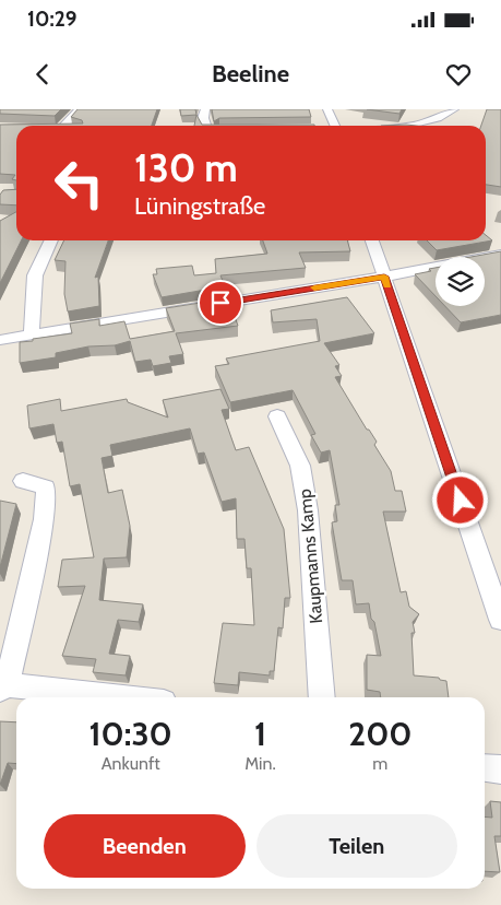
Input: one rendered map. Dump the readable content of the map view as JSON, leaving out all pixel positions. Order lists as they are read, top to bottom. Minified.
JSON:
{"streets":{"street":["Kaupmanns Kamp"]},"page":{"status":"10:29","header":"Beeline","turn":["130 m","Lüningstraße"],"eta":["10:30","Ankunft","1","Min.","200","m"],"buttons":["Beenden","Teilen"]}}
